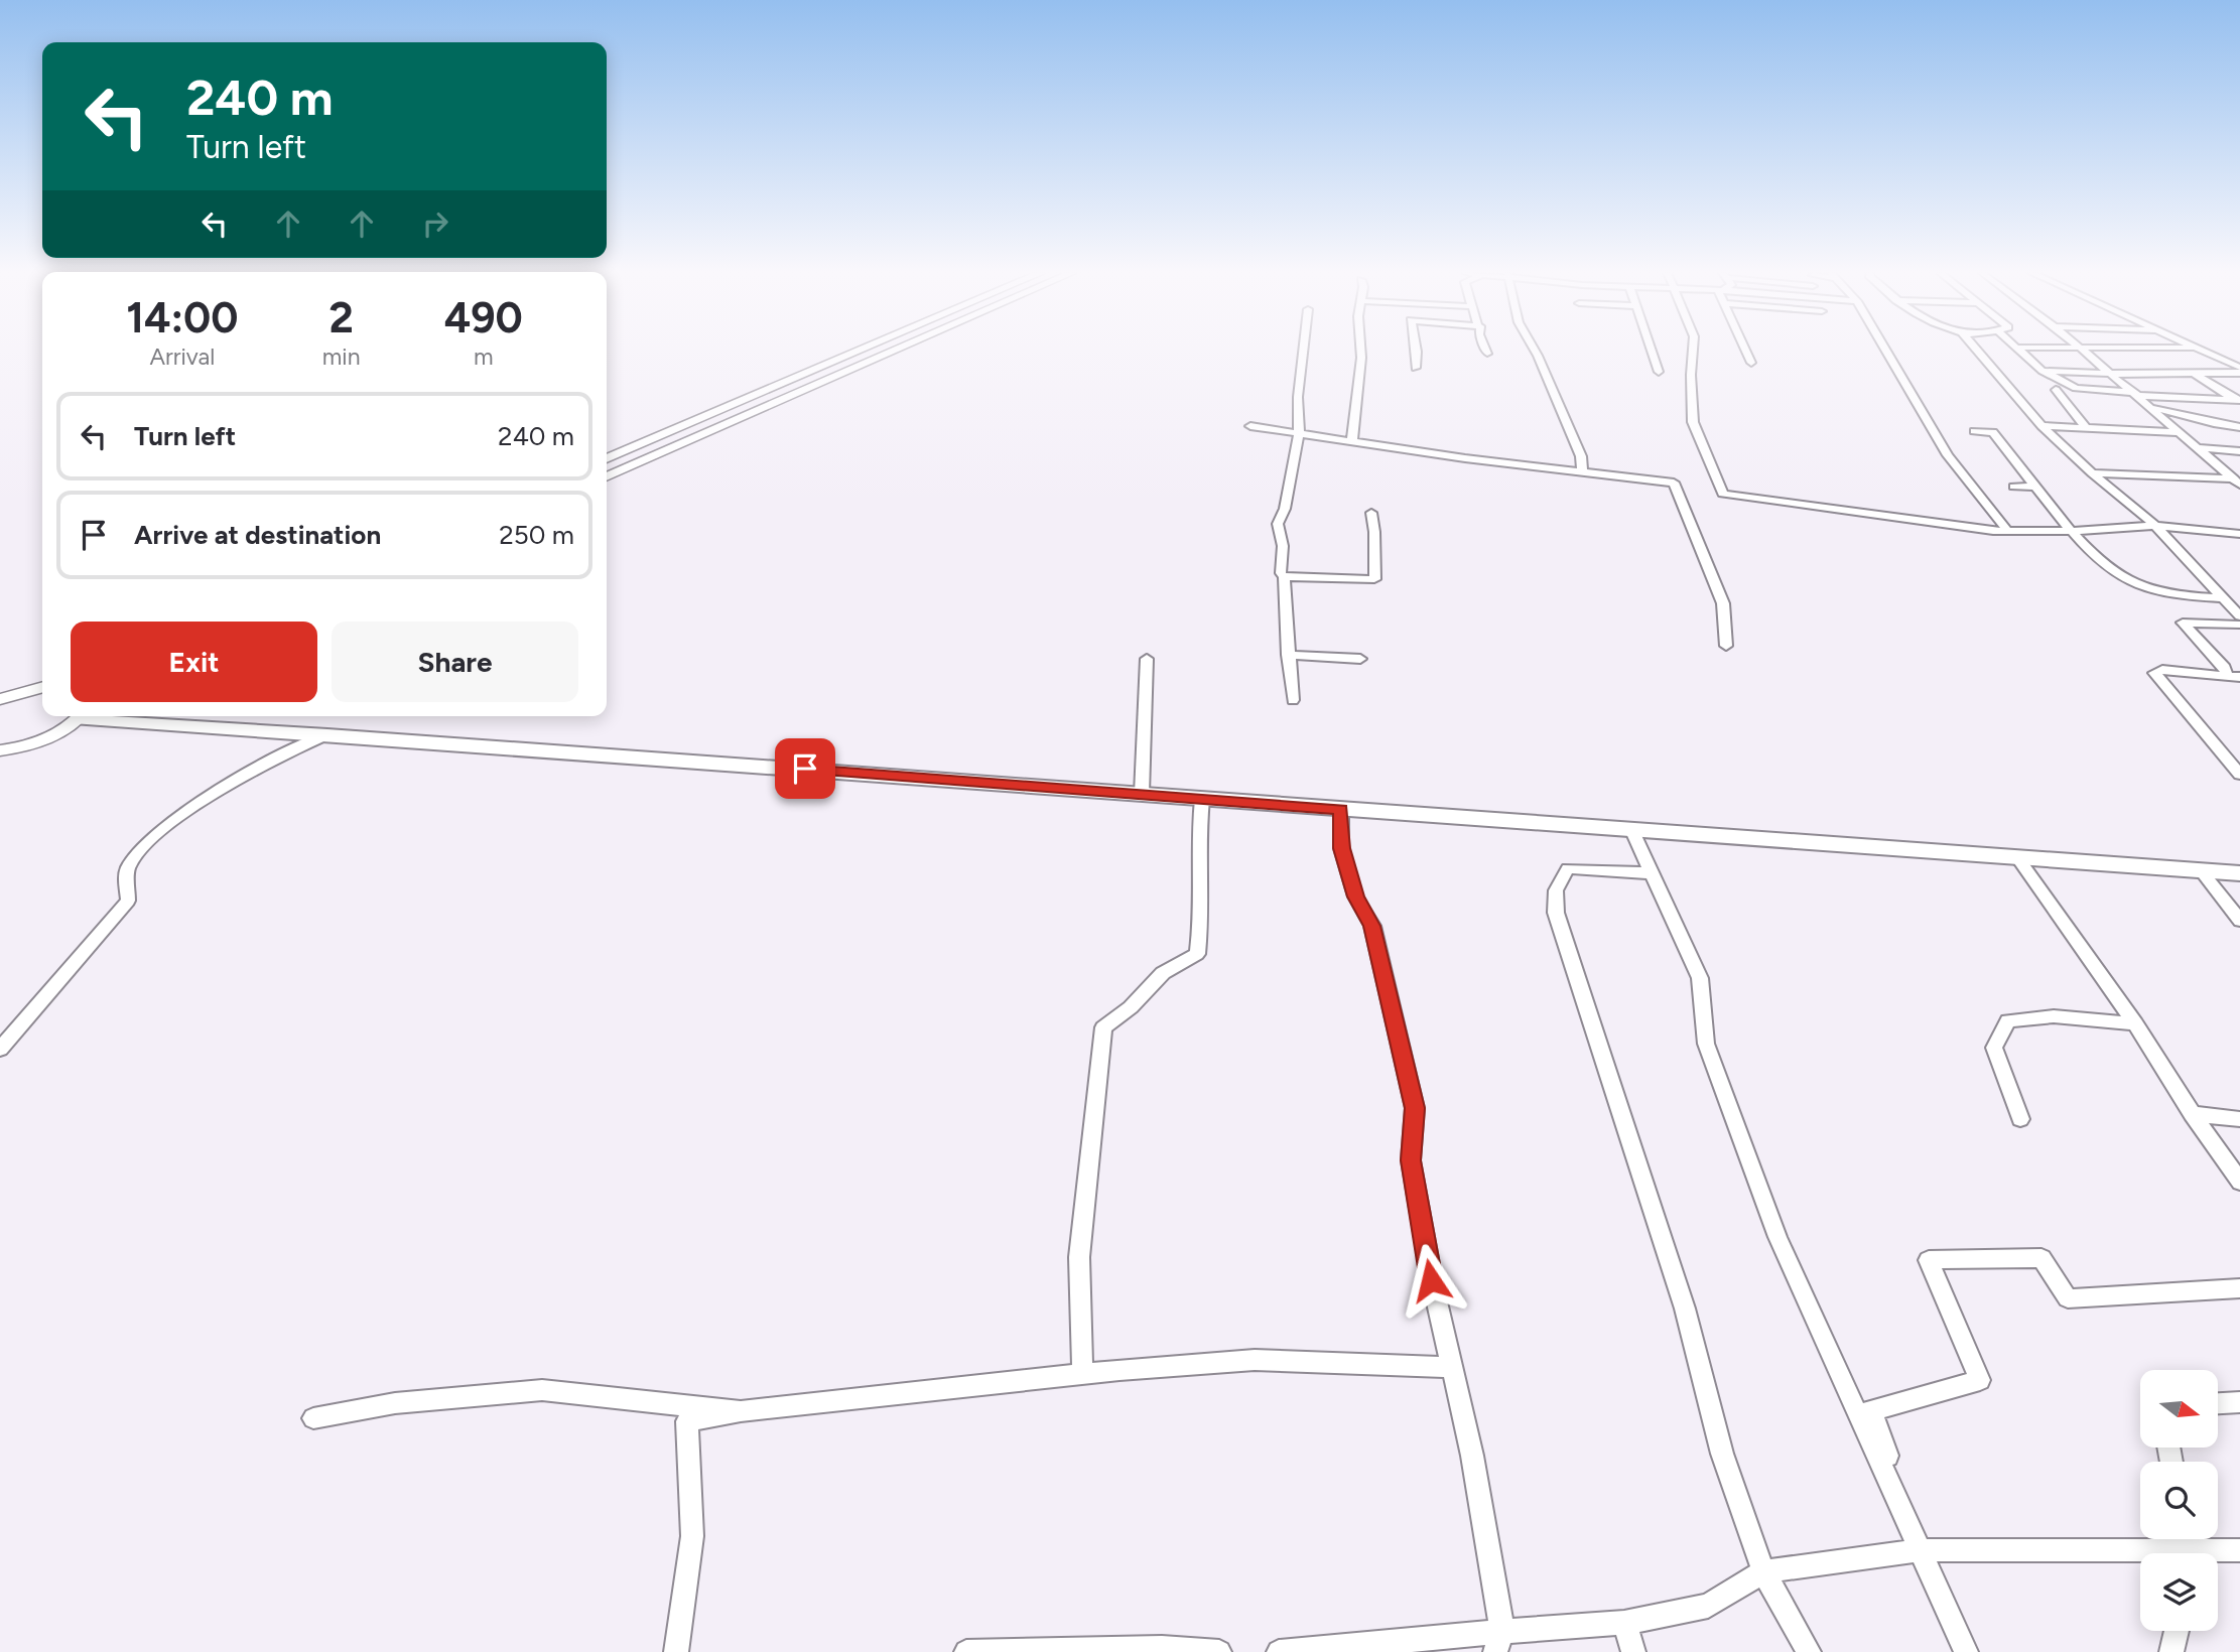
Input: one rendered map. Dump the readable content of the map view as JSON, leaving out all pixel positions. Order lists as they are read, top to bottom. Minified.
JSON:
{"north":"right","page":{"turn":["240 m","Turn left"],"eta":["14:00","Arrival","2","min","490","m"],"list":[{"name":"Turn left","value":"240 m"},{"name":"Arrive at destination","value":"250 m"}],"buttons":["Exit","Share"]}}
